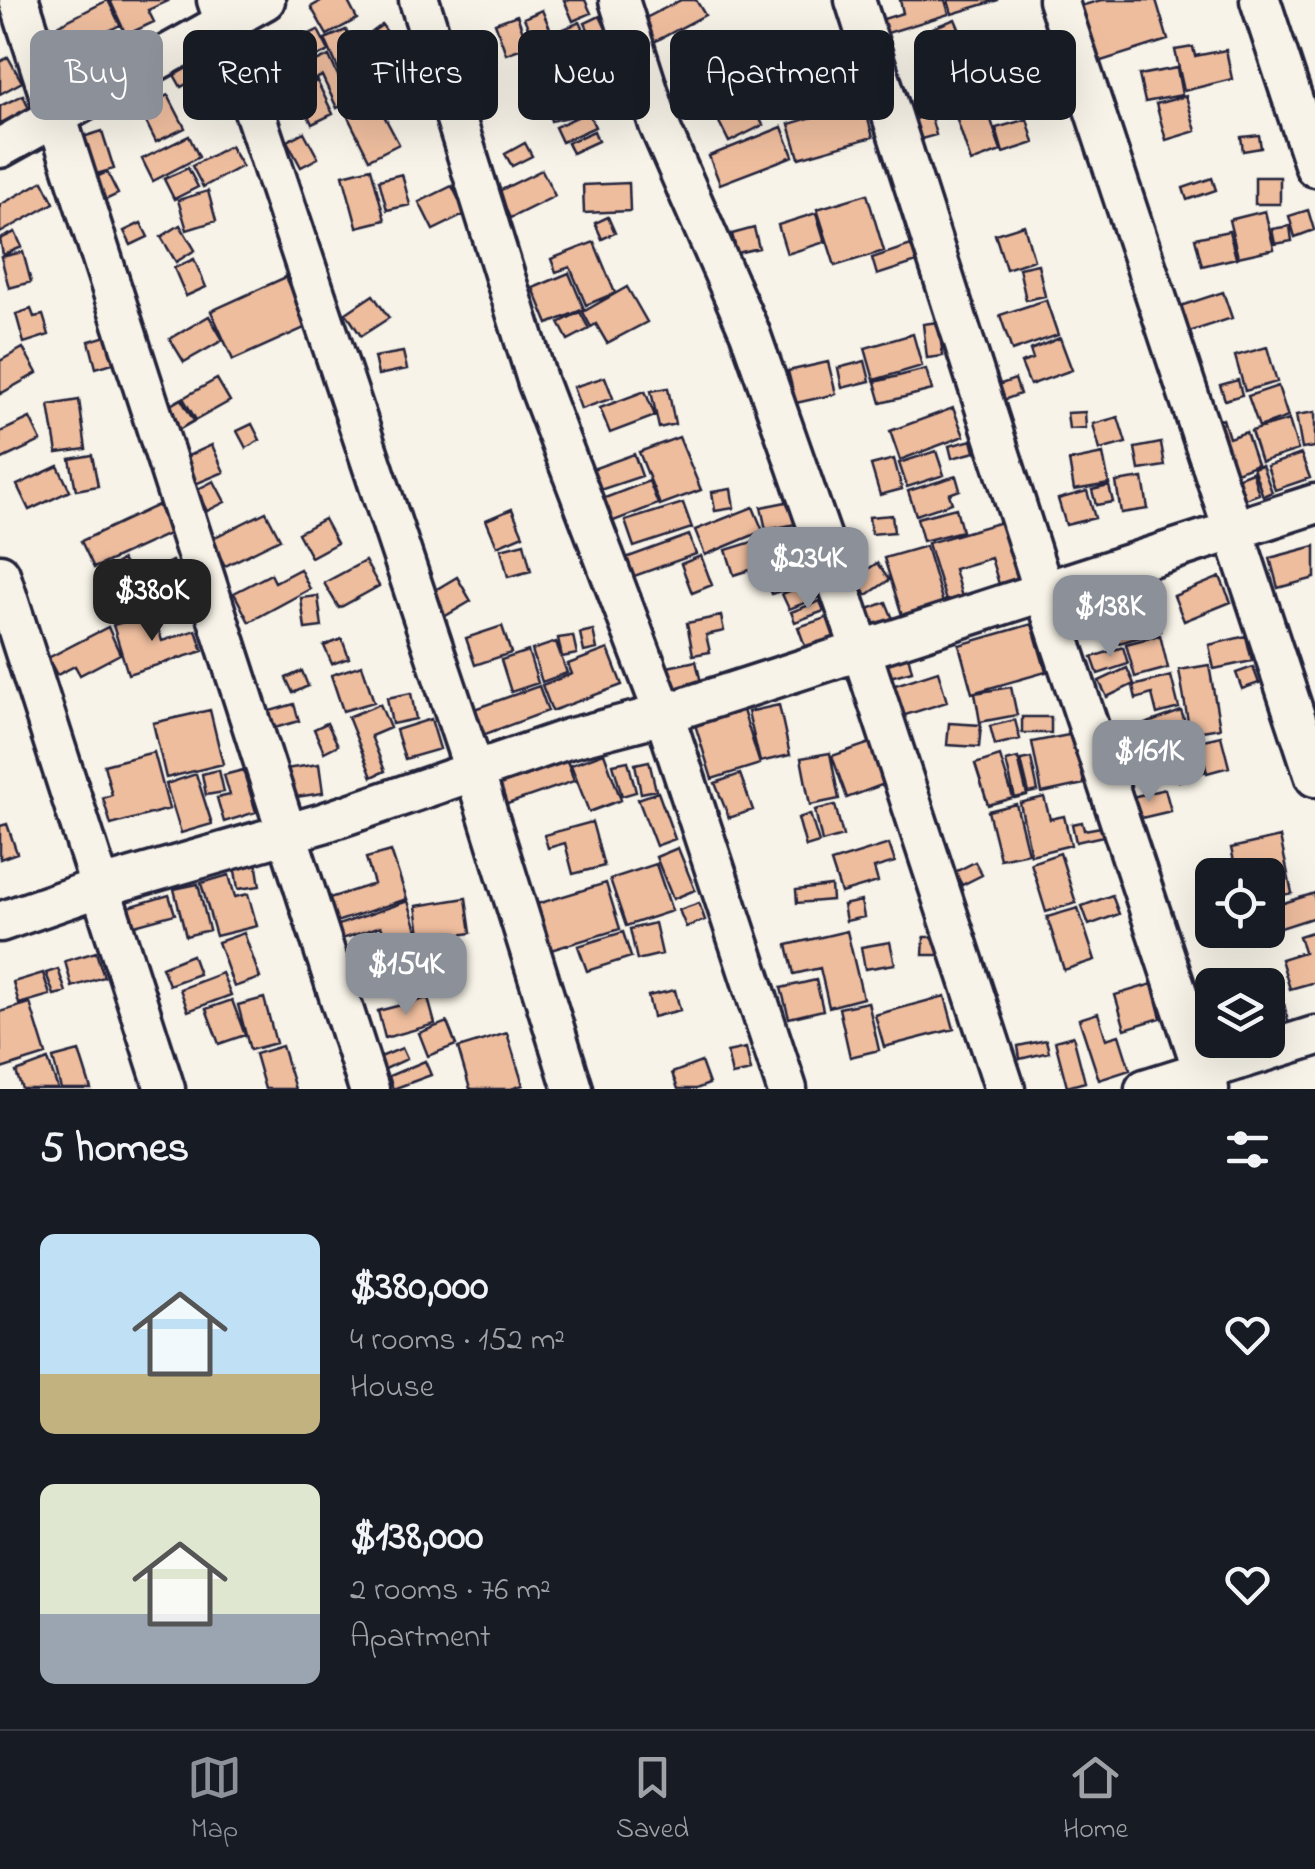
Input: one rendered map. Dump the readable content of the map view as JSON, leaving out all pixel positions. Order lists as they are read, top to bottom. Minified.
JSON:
{"page":{"chip":["Buy","Rent","Filters","New","Apartment","House"],"price":["$234K","$380K","$138K","$161K","$154K"],"heading":"5 homes","list":[{"name":"$380,000","note":"4 rooms · 152 m² · House"},{"name":"$138,000","note":"2 rooms · 76 m² · Apartment"}],"tabs":["Map","Saved","Home"]}}
